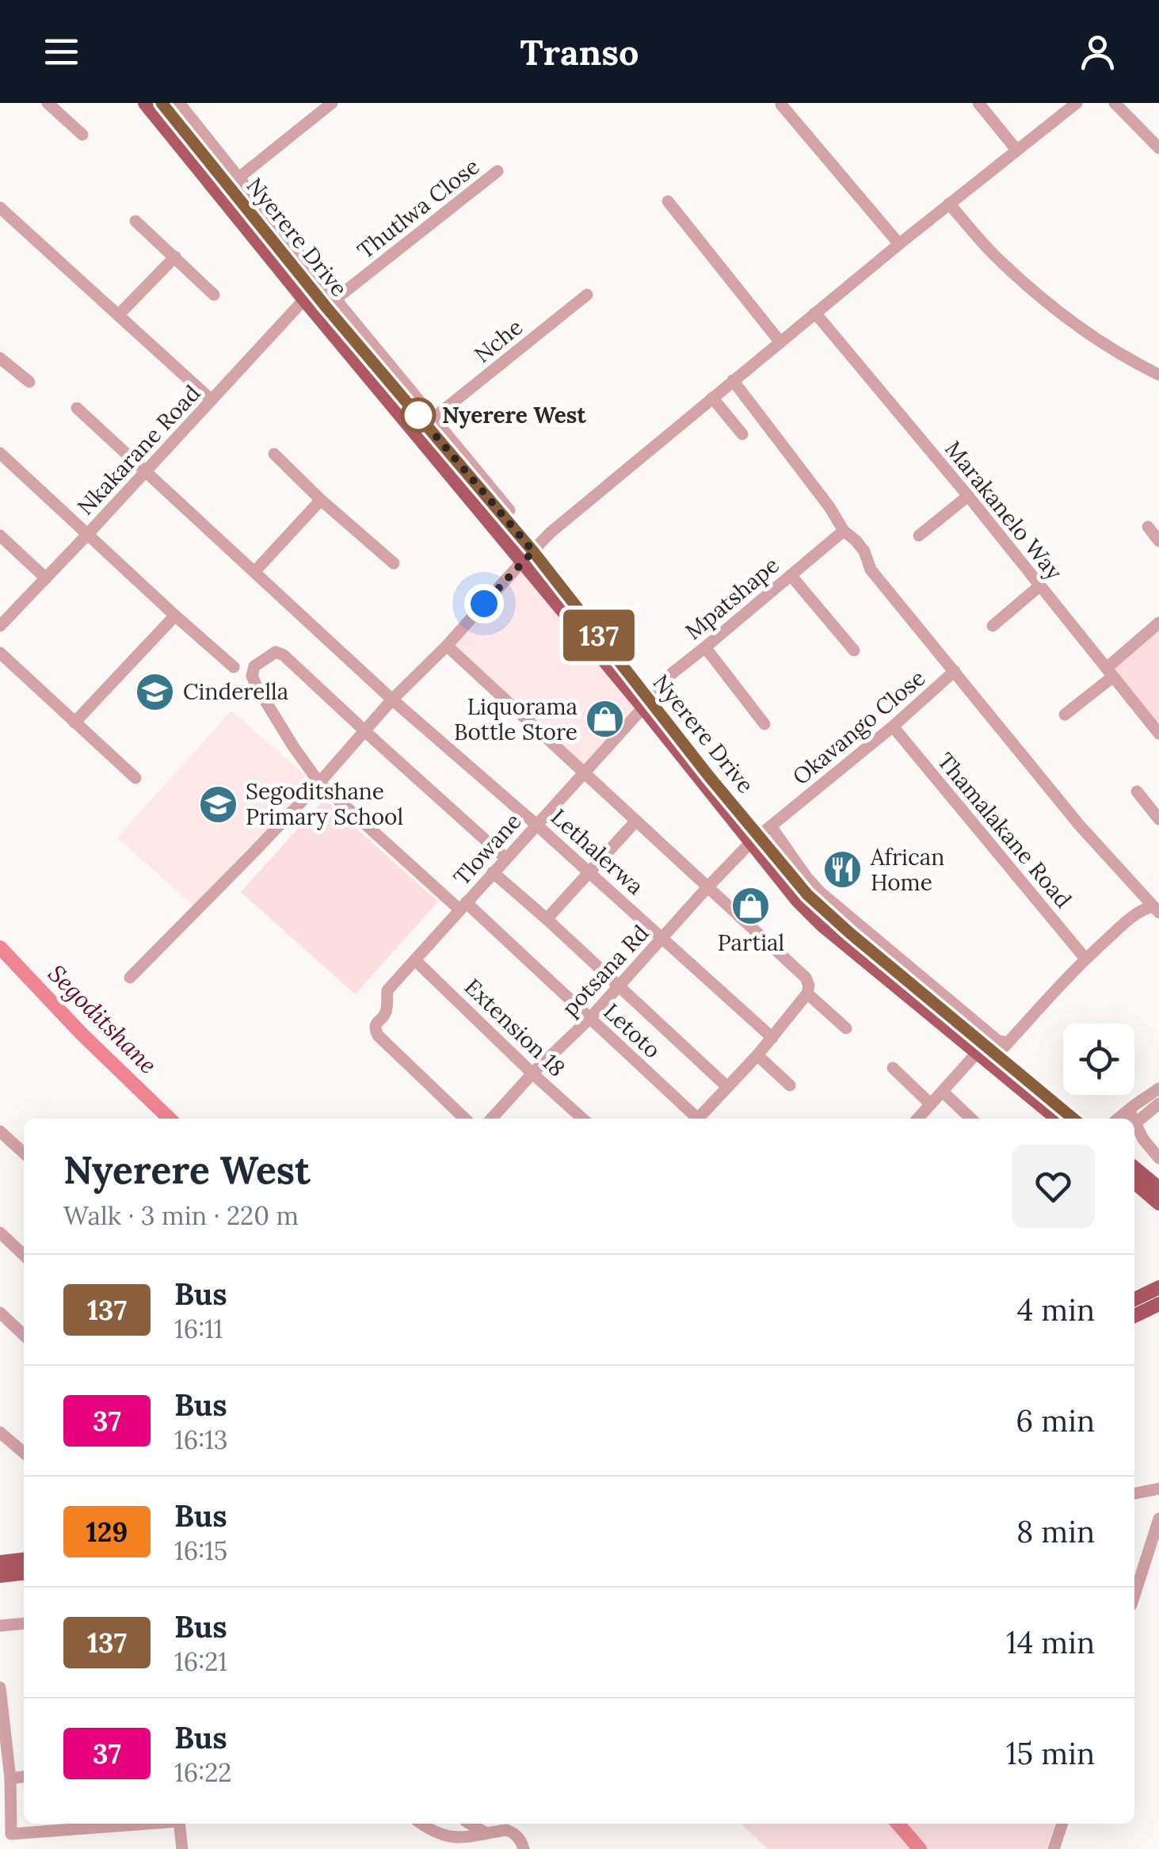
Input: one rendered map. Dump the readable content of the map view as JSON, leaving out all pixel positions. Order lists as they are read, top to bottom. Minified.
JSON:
{"streets":{"main road":["Nyerere Drive"],"street":["Thutlwa Close","Nche","Nkakarane Road","Marakanelo Way","Mpatshape","Okavango Close","Thamalakane Road","Tlowane","Lethalerwa","potsana Rd","Extension 18","Letoto"]},"crossings":[["Thutlwa Close","Nyerere Drive"],["Nyerere Drive","Nkakarane Road"],["Nyerere Drive","Mpatshape"],["Nyerere Drive","Okavango Close"],["Nyerere Drive","Tlowane"],["Nyerere Drive","potsana Rd"],["Nkakarane Road","Lethalerwa"],["Mpatshape","Tlowane"],["Okavango Close","Thamalakane Road"],["Okavango Close","potsana Rd"],["Tlowane","Lethalerwa"],["Tlowane","Extension 18"],["Tlowane","Letoto"],["Lethalerwa","potsana Rd"],["potsana Rd","Extension 18"],["potsana Rd","Letoto"]],"water":["Segoditshane"],"places":{"other":["Nyerere West"],"school or university":["Cinderella","Segoditshane Primary School"],"shop":["Liquorama Bottle Store","Partial"],"restaurant":["African Home"]},"lines":["bus line 137"],"page":{"header":"Transo","on_map":"137","heading":["Nyerere West","Walk · 3 min · 220 m"],"list":[{"mark":"137","name":"Bus","note":"16:11","value":"4 min"},{"mark":"37","name":"Bus","note":"16:13","value":"6 min"},{"mark":"129","name":"Bus","note":"16:15","value":"8 min"},{"mark":"137","name":"Bus","note":"16:21","value":"14 min"},{"mark":"37","name":"Bus","note":"16:22","value":"15 min"}]}}
